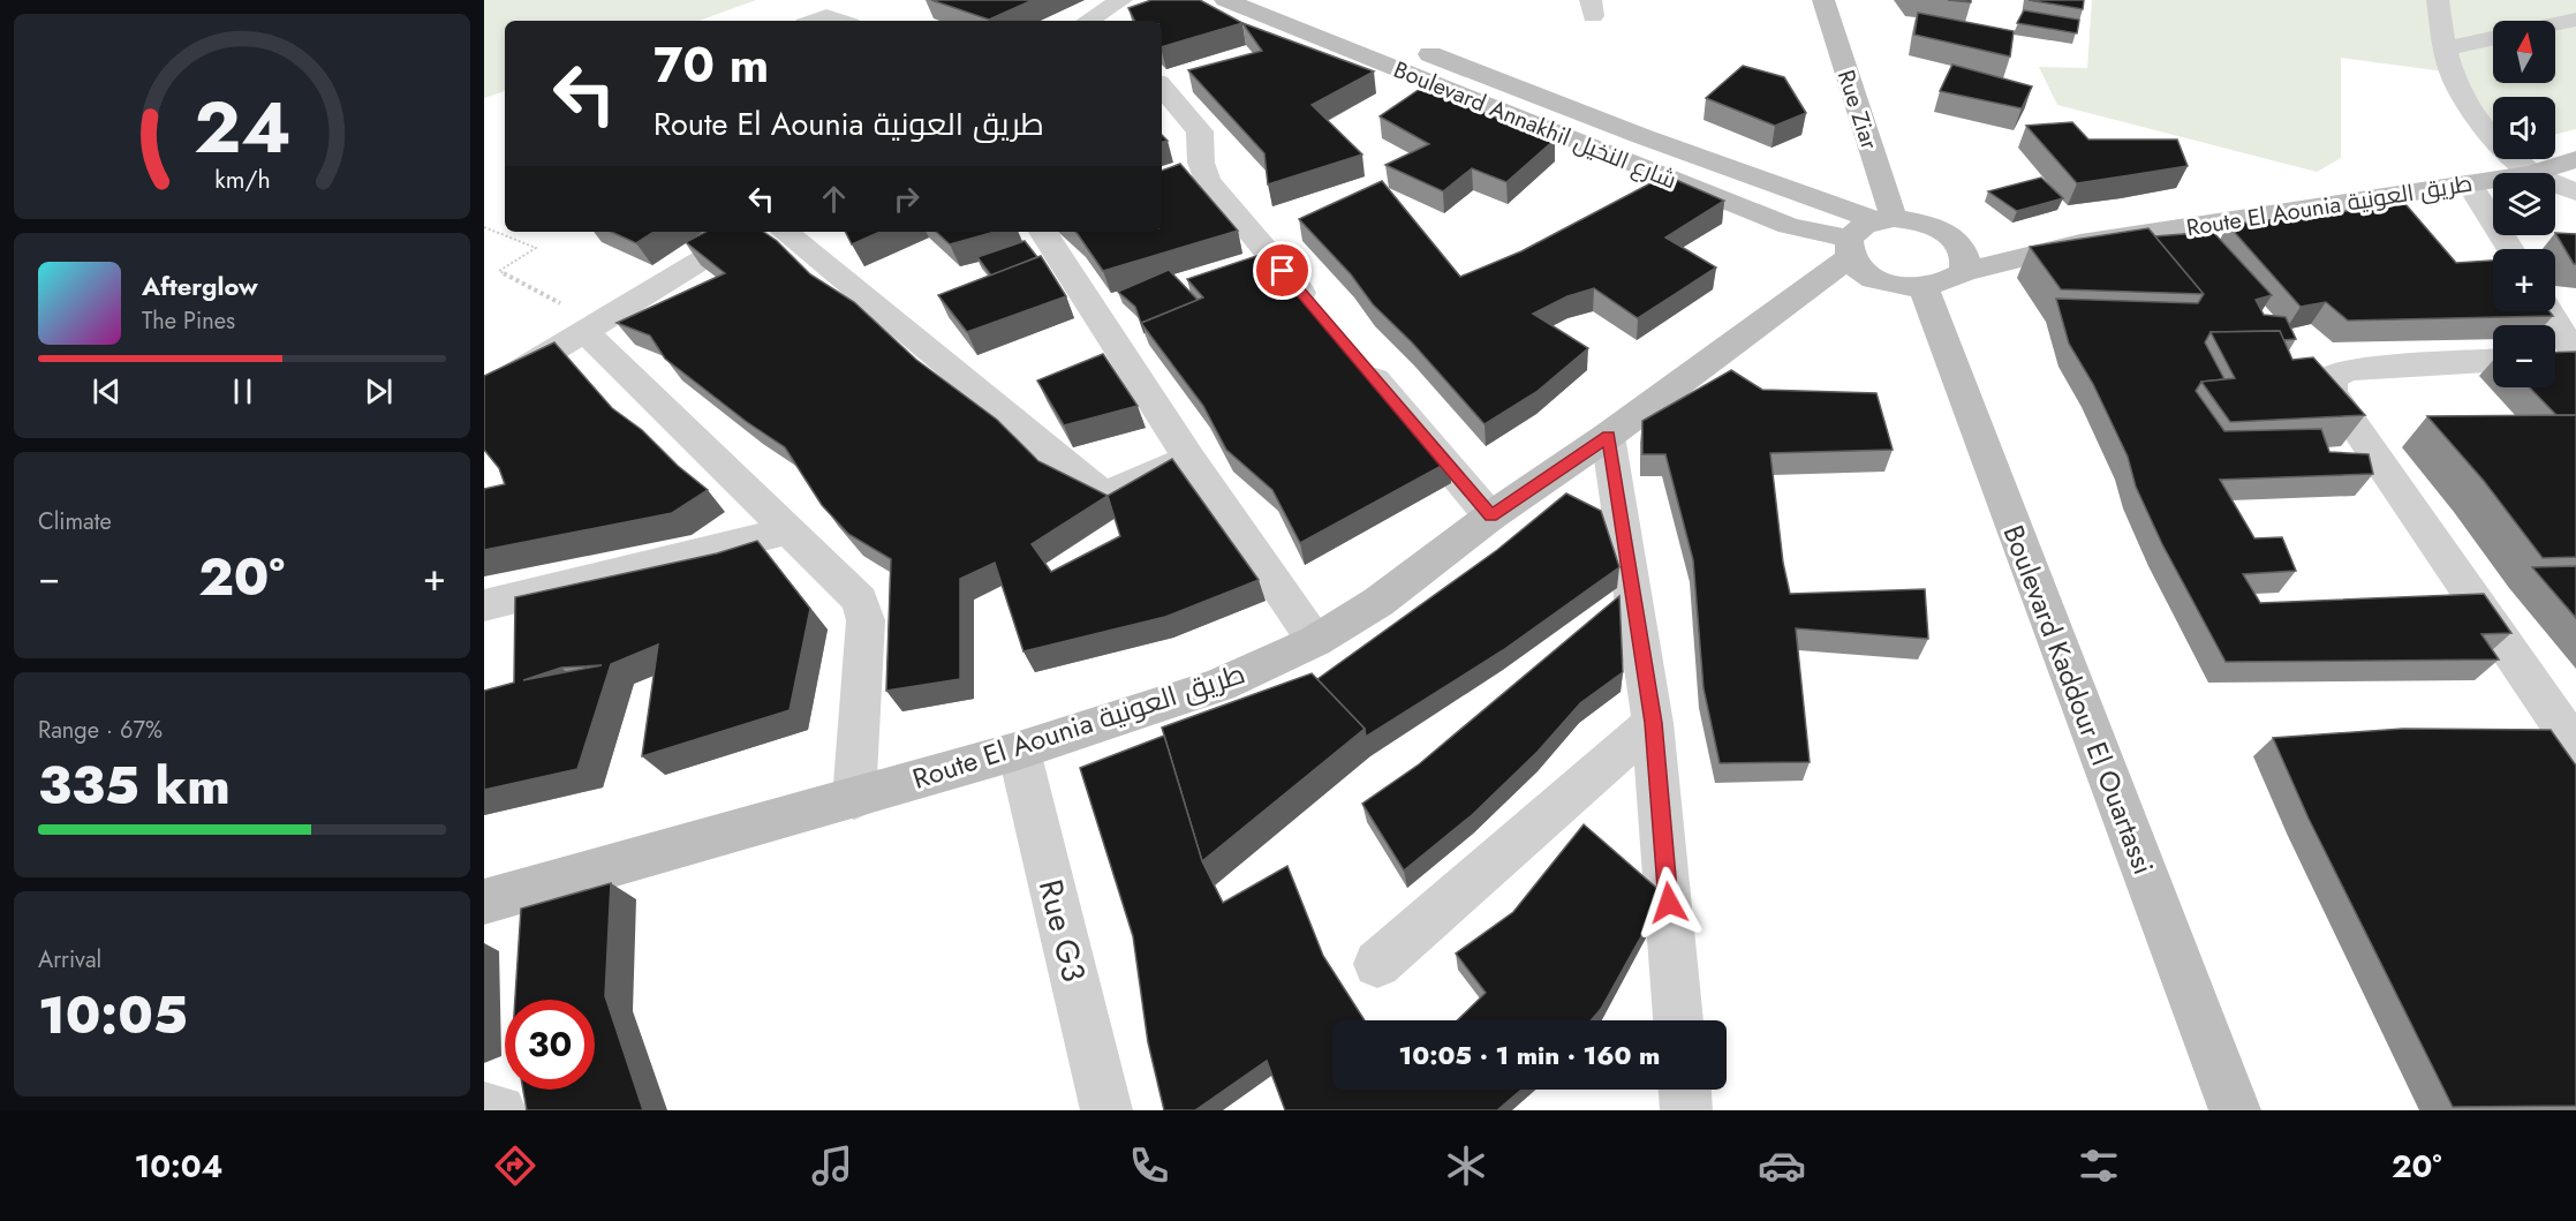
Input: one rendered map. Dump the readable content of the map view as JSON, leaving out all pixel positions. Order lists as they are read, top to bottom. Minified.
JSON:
{"streets":{"main road":["Rue Ziar","Boulevard Annakhil شارع النخيل","Route El Aounia طريق العونية","Boulevard Kaddour El Ouartassi"],"street":["Rue G3"]},"crossings":[["Rue Ziar","Boulevard Annakhil شارع النخيل"],["Rue Ziar","Route El Aounia طريق العونية"],["Rue Ziar","Boulevard Kaddour El Ouartassi"],["Boulevard Annakhil شارع النخيل","Route El Aounia طريق العونية"],["Boulevard Annakhil شارع النخيل","Boulevard Kaddour El Ouartassi"],["Route El Aounia طريق العونية","Boulevard Kaddour El Ouartassi"],["Route El Aounia طريق العونية","Rue G3"]],"north":"top","page":{"map_buttons":["+","−"],"turn":["70 m","Route El Aounia طريق العونية"],"song":["Afterglow","The Pines"],"tile":["Climate",["Range · 67%","335 km"],["Arrival","10:05"]],"heat":["−","20°","+"],"limit":"30","trip":"10:05 · 1 min · 160 m","tabs":["10:04","20°"],"gauge":["24","km/h"]}}
